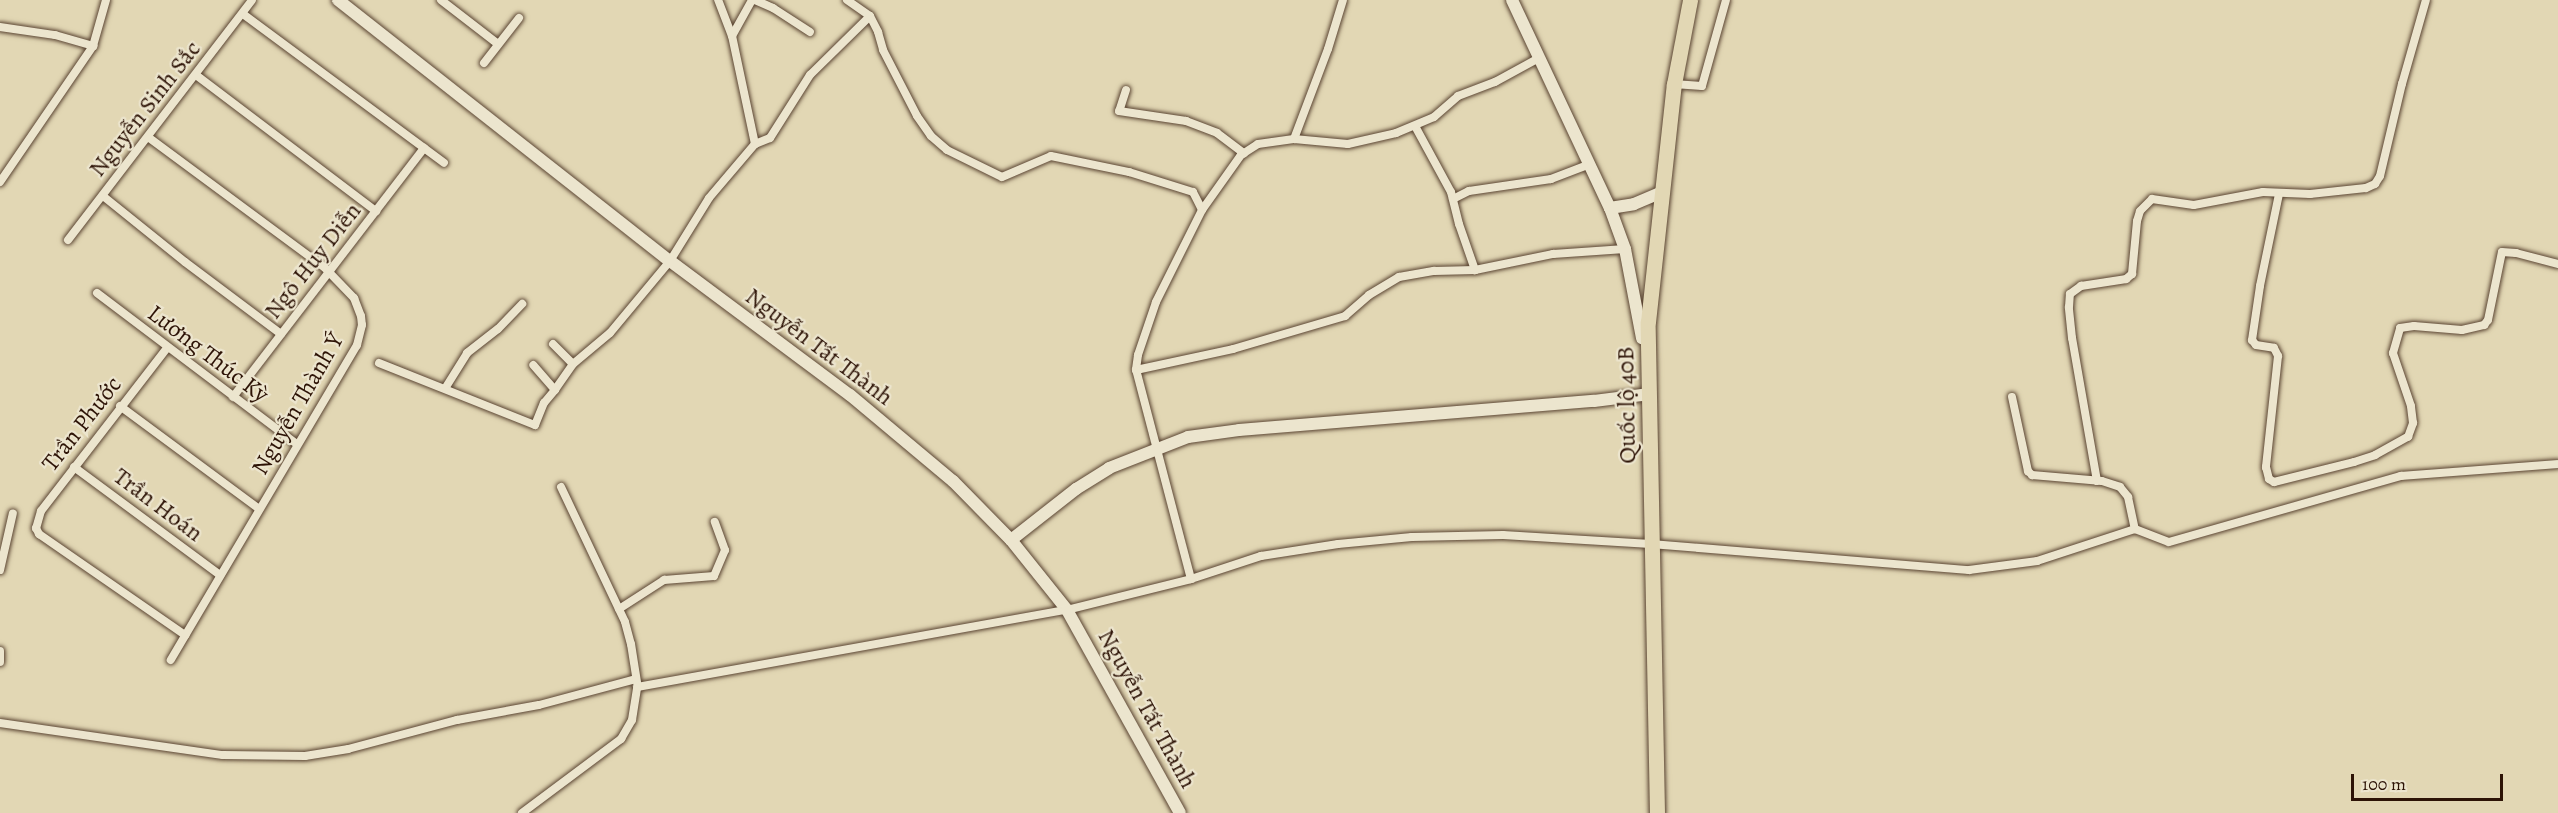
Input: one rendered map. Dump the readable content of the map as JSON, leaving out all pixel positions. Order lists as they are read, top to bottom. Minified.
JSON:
{"streets":{"highway":["Quốc lộ 40B"],"main road":["Nguyễn Tất Thành"],"street":["Nguyễn Sinh Sắc","Ngô Huy Diễn","Lương Thúc Kỳ","Nguyễn Thành Ý","Trần Phước","Trần Hoán"]},"crossings":[["Nguyễn Sinh Sắc","Nguyễn Thành Ý"],["Ngô Huy Diễn","Lương Thúc Kỳ"],["Ngô Huy Diễn","Nguyễn Thành Ý"],["Lương Thúc Kỳ","Nguyễn Thành Ý"],["Lương Thúc Kỳ","Trần Phước"],["Nguyễn Thành Ý","Trần Phước"],["Nguyễn Thành Ý","Trần Hoán"],["Trần Phước","Trần Hoán"]],"scale_bar":"100 m"}
